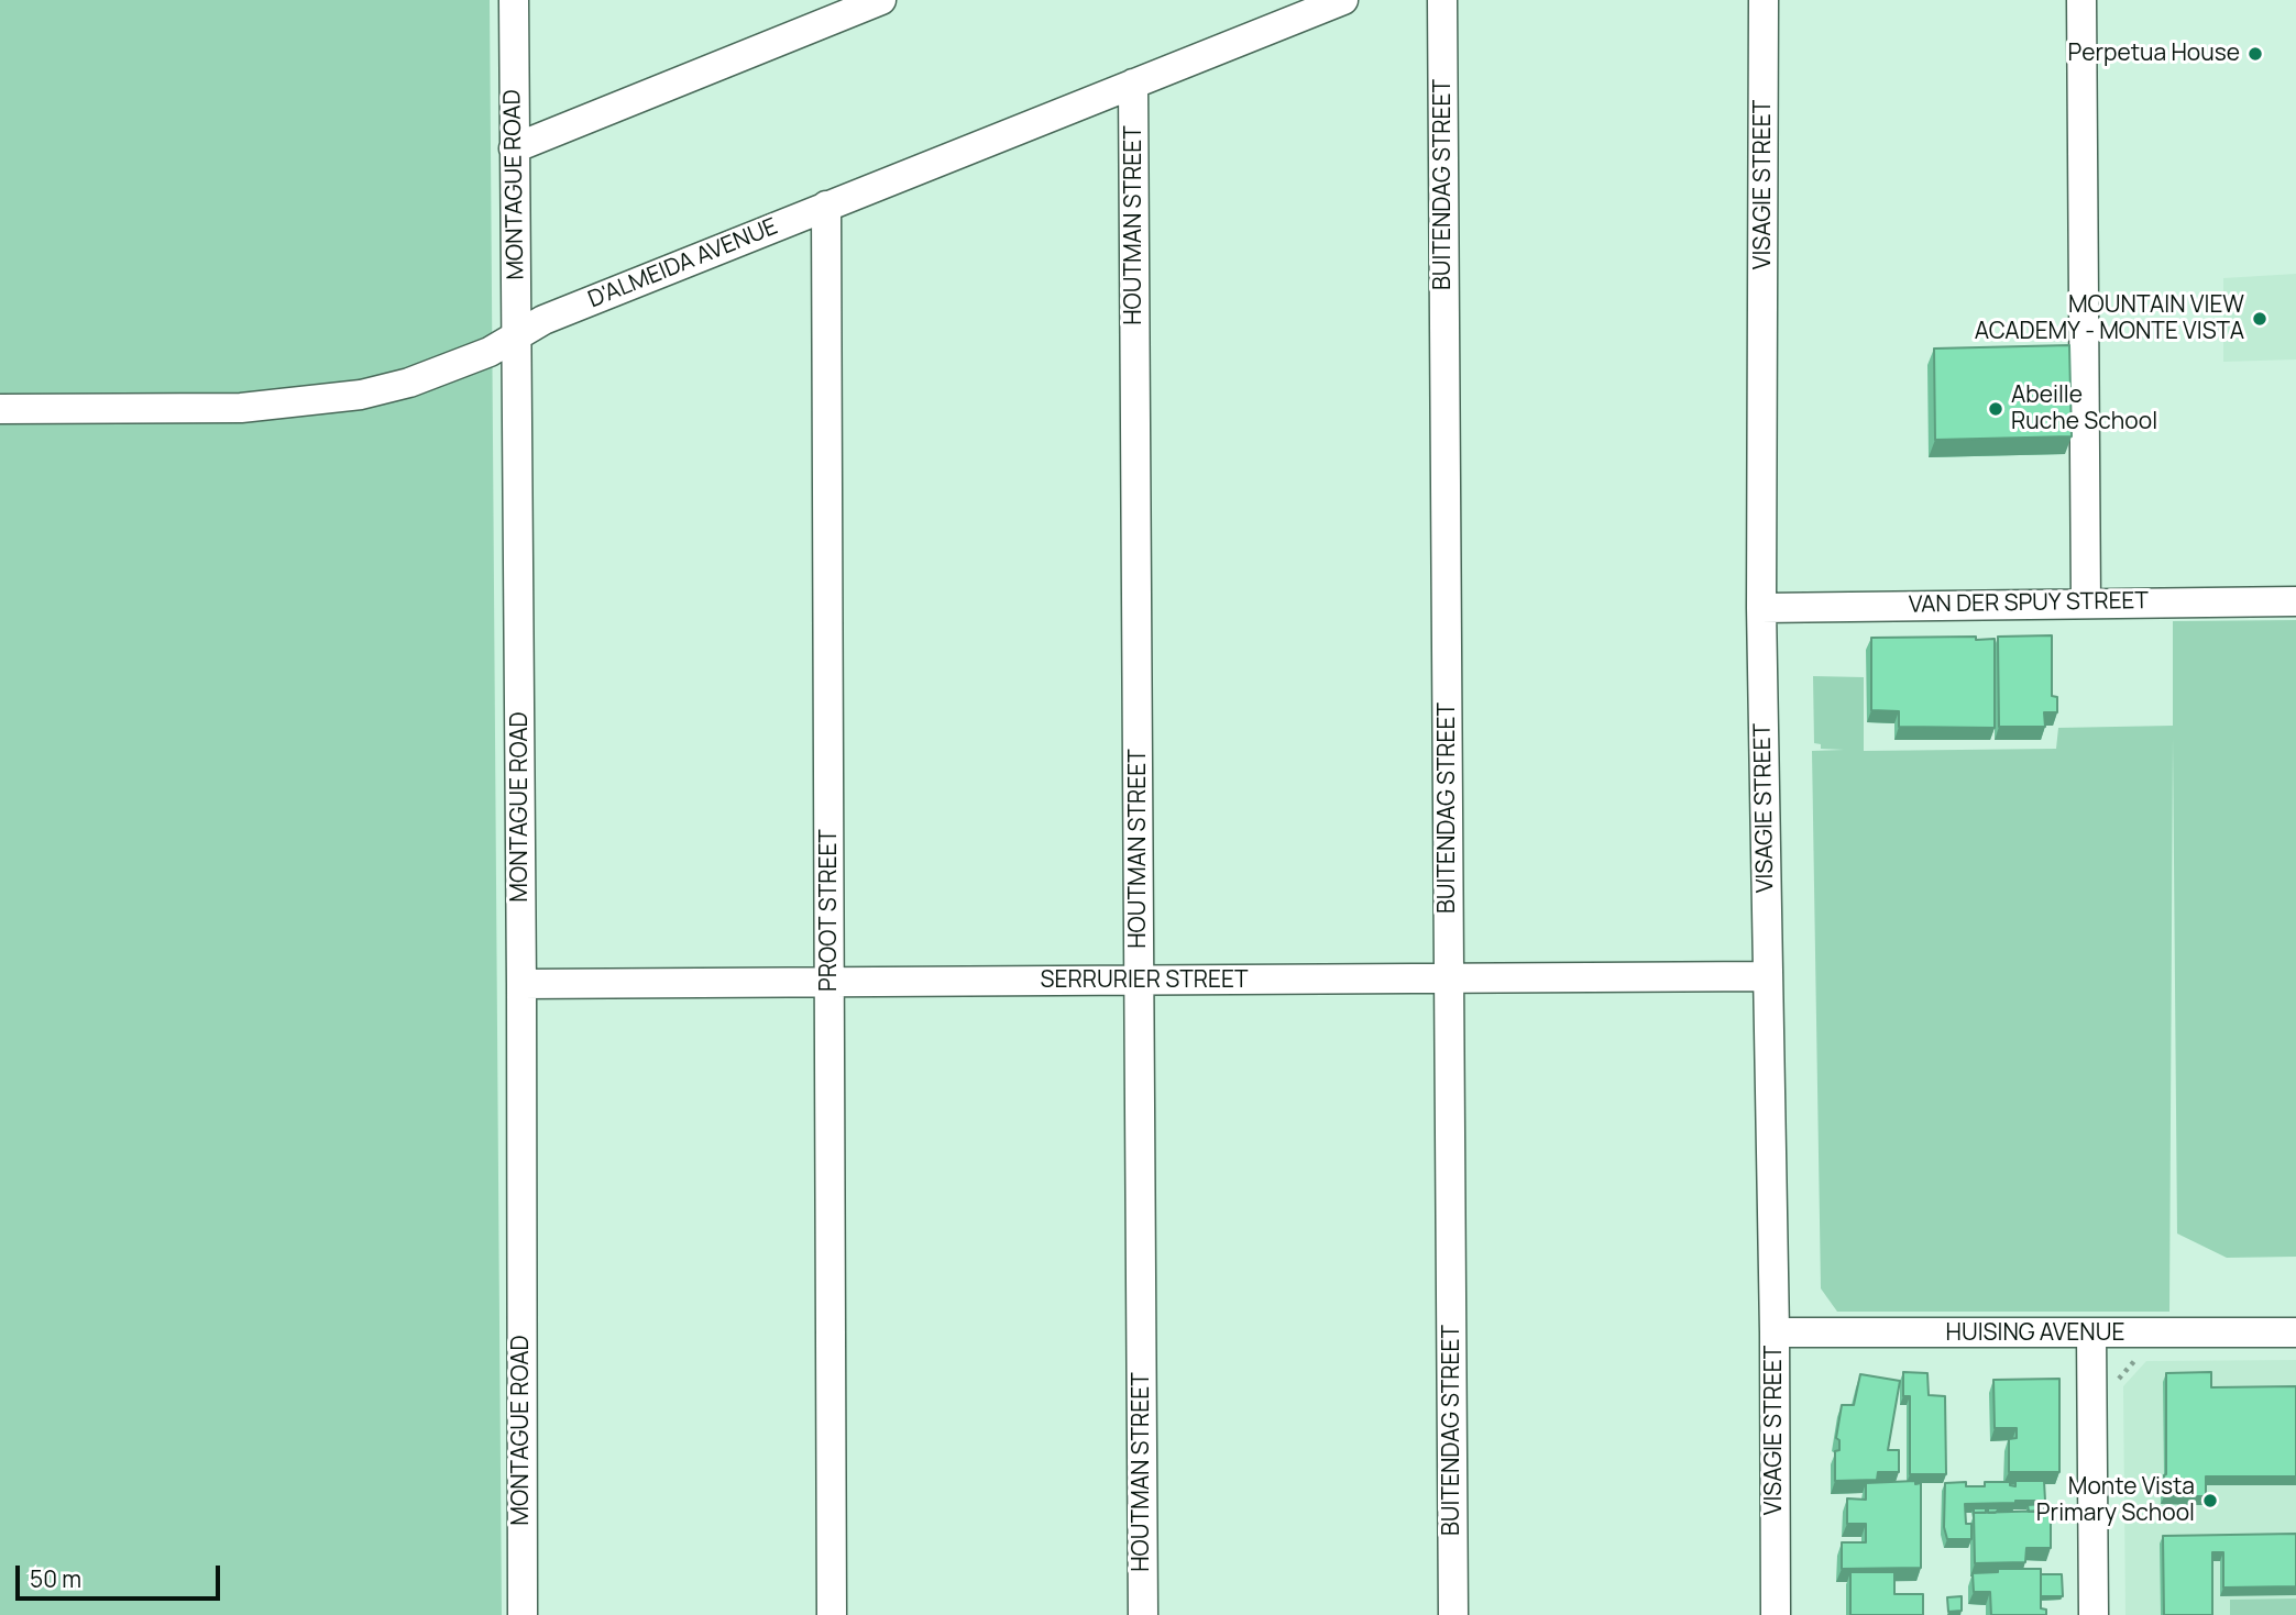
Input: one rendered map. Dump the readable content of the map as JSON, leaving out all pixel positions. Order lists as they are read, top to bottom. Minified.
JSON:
{"streets":{"street":["MONTAGUE ROAD","BUITENDAG STREET","VISAGIE STREET","HOUTMAN STREET","D'ALMEIDA AVENUE","VAN DER SPUY STREET","PROOT STREET","SERRURIER STREET","HUISING AVENUE"]},"crossings":[["MONTAGUE ROAD","D'ALMEIDA AVENUE"],["MONTAGUE ROAD","SERRURIER STREET"],["BUITENDAG STREET","SERRURIER STREET"],["VISAGIE STREET","VAN DER SPUY STREET"],["VISAGIE STREET","SERRURIER STREET"],["VISAGIE STREET","HUISING AVENUE"],["HOUTMAN STREET","D'ALMEIDA AVENUE"],["HOUTMAN STREET","SERRURIER STREET"],["D'ALMEIDA AVENUE","PROOT STREET"],["PROOT STREET","SERRURIER STREET"]],"places":["Perpetua House","MOUNTAIN VIEW ACADEMY - MONTE VISTA","Abeille Ruche School","Monte Vista Primary School"],"scale_bar":"50 m"}
